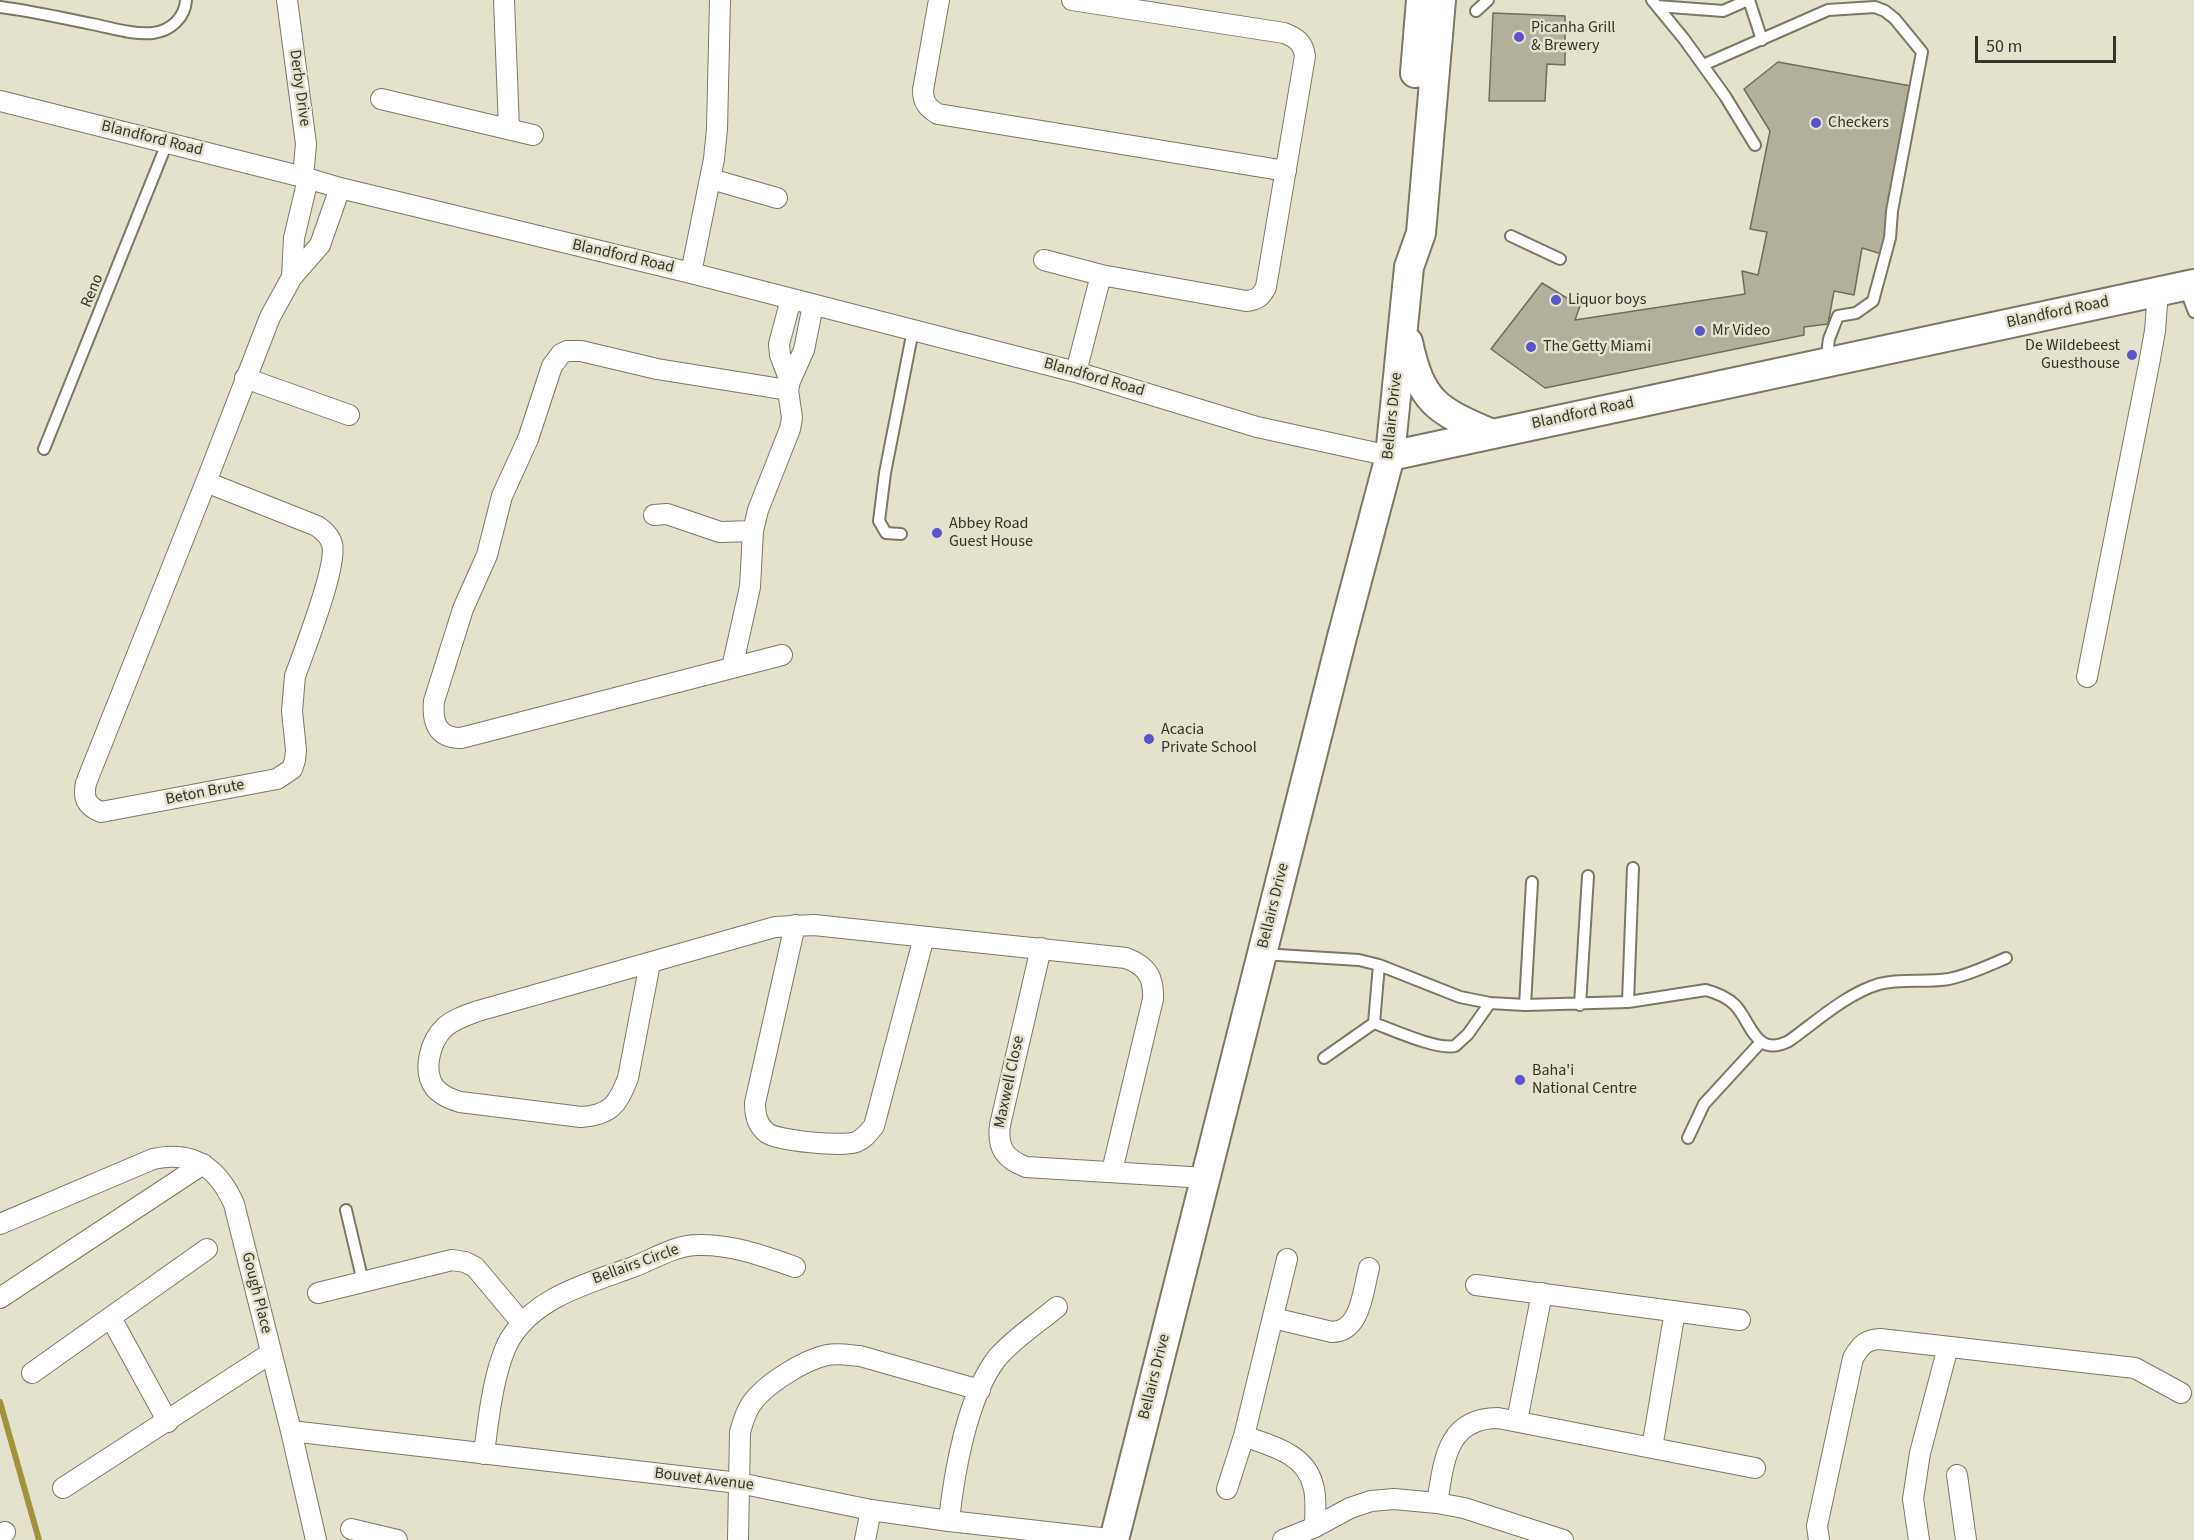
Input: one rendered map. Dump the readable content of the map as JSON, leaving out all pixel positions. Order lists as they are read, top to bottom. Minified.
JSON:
{"streets":{"street":["Derby Drive","Blandford Road","Bellairs Drive","Beton Brute","Maxwell Close","Bellairs Circle","Gough Place","Bouvet Avenue"],"lane":["Reno"]},"crossings":[["Derby Drive","Blandford Road"],["Derby Drive","Beton Brute"],["Blandford Road","Reno"],["Blandford Road","Bellairs Drive"],["Blandford Road","Beton Brute"],["Bellairs Drive","Maxwell Close"],["Bellairs Drive","Bouvet Avenue"],["Bellairs Circle","Bouvet Avenue"],["Gough Place","Bouvet Avenue"]],"places":["Picanha Grill & Brewery","Checkers","Liquor boys","Mr Video","The Getty Miami","De Wildebeest Guesthouse","Abbey Road Guest House","Acacia Private School","Baha'i National Centre"],"scale_bar":"50 m"}
